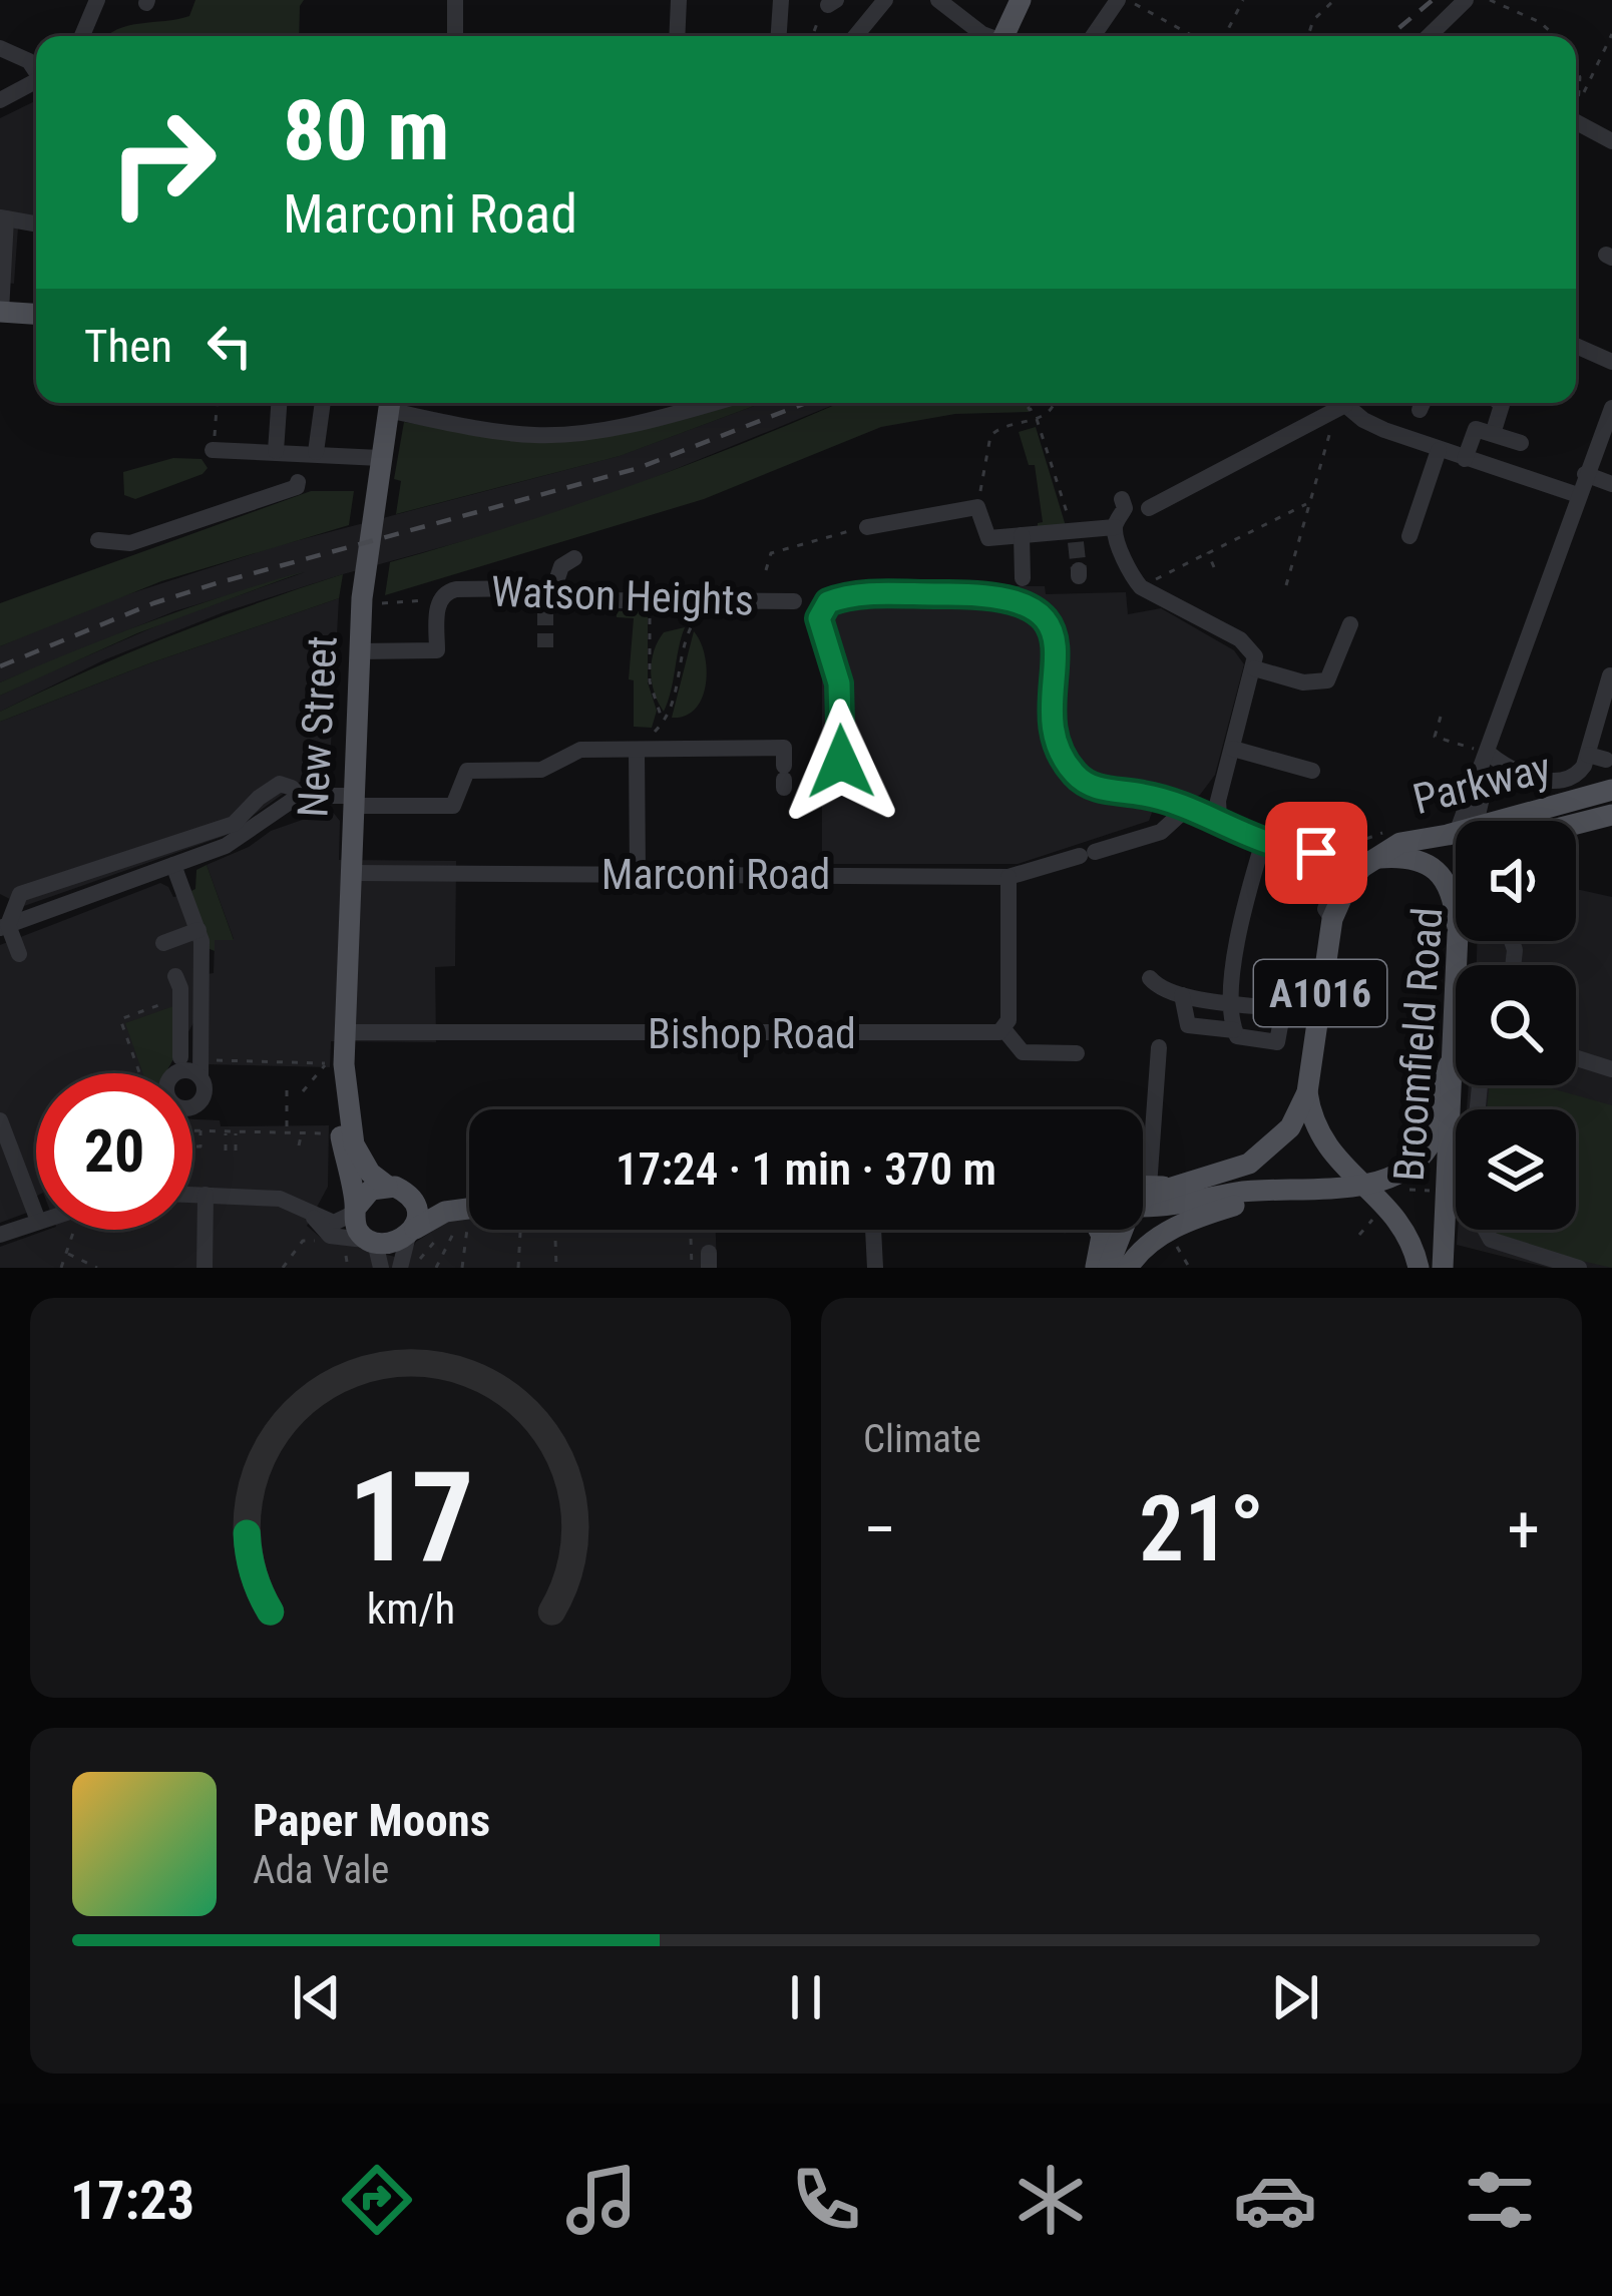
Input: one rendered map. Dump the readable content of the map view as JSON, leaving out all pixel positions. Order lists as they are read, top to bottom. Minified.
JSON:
{"streets":{"main road":["New Street","Parkway","A1016","Broomfield Road"],"street":["Watson Heights","Marconi Road","Bishop Road"]},"crossings":[["Watson Heights","New Street"],["New Street","Marconi Road"],["New Street","Bishop Road"],["Parkway","Broomfield Road"]],"page":{"turn":["80 m","Marconi Road"],"then":"Then","limit":"20","trip":"17:24 · 1 min · 370 m","tile":"Climate","heat":["−","21°","+"],"song":["Paper Moons","Ada Vale"],"tabs":"17:23","gauge":["17","km/h"]}}
